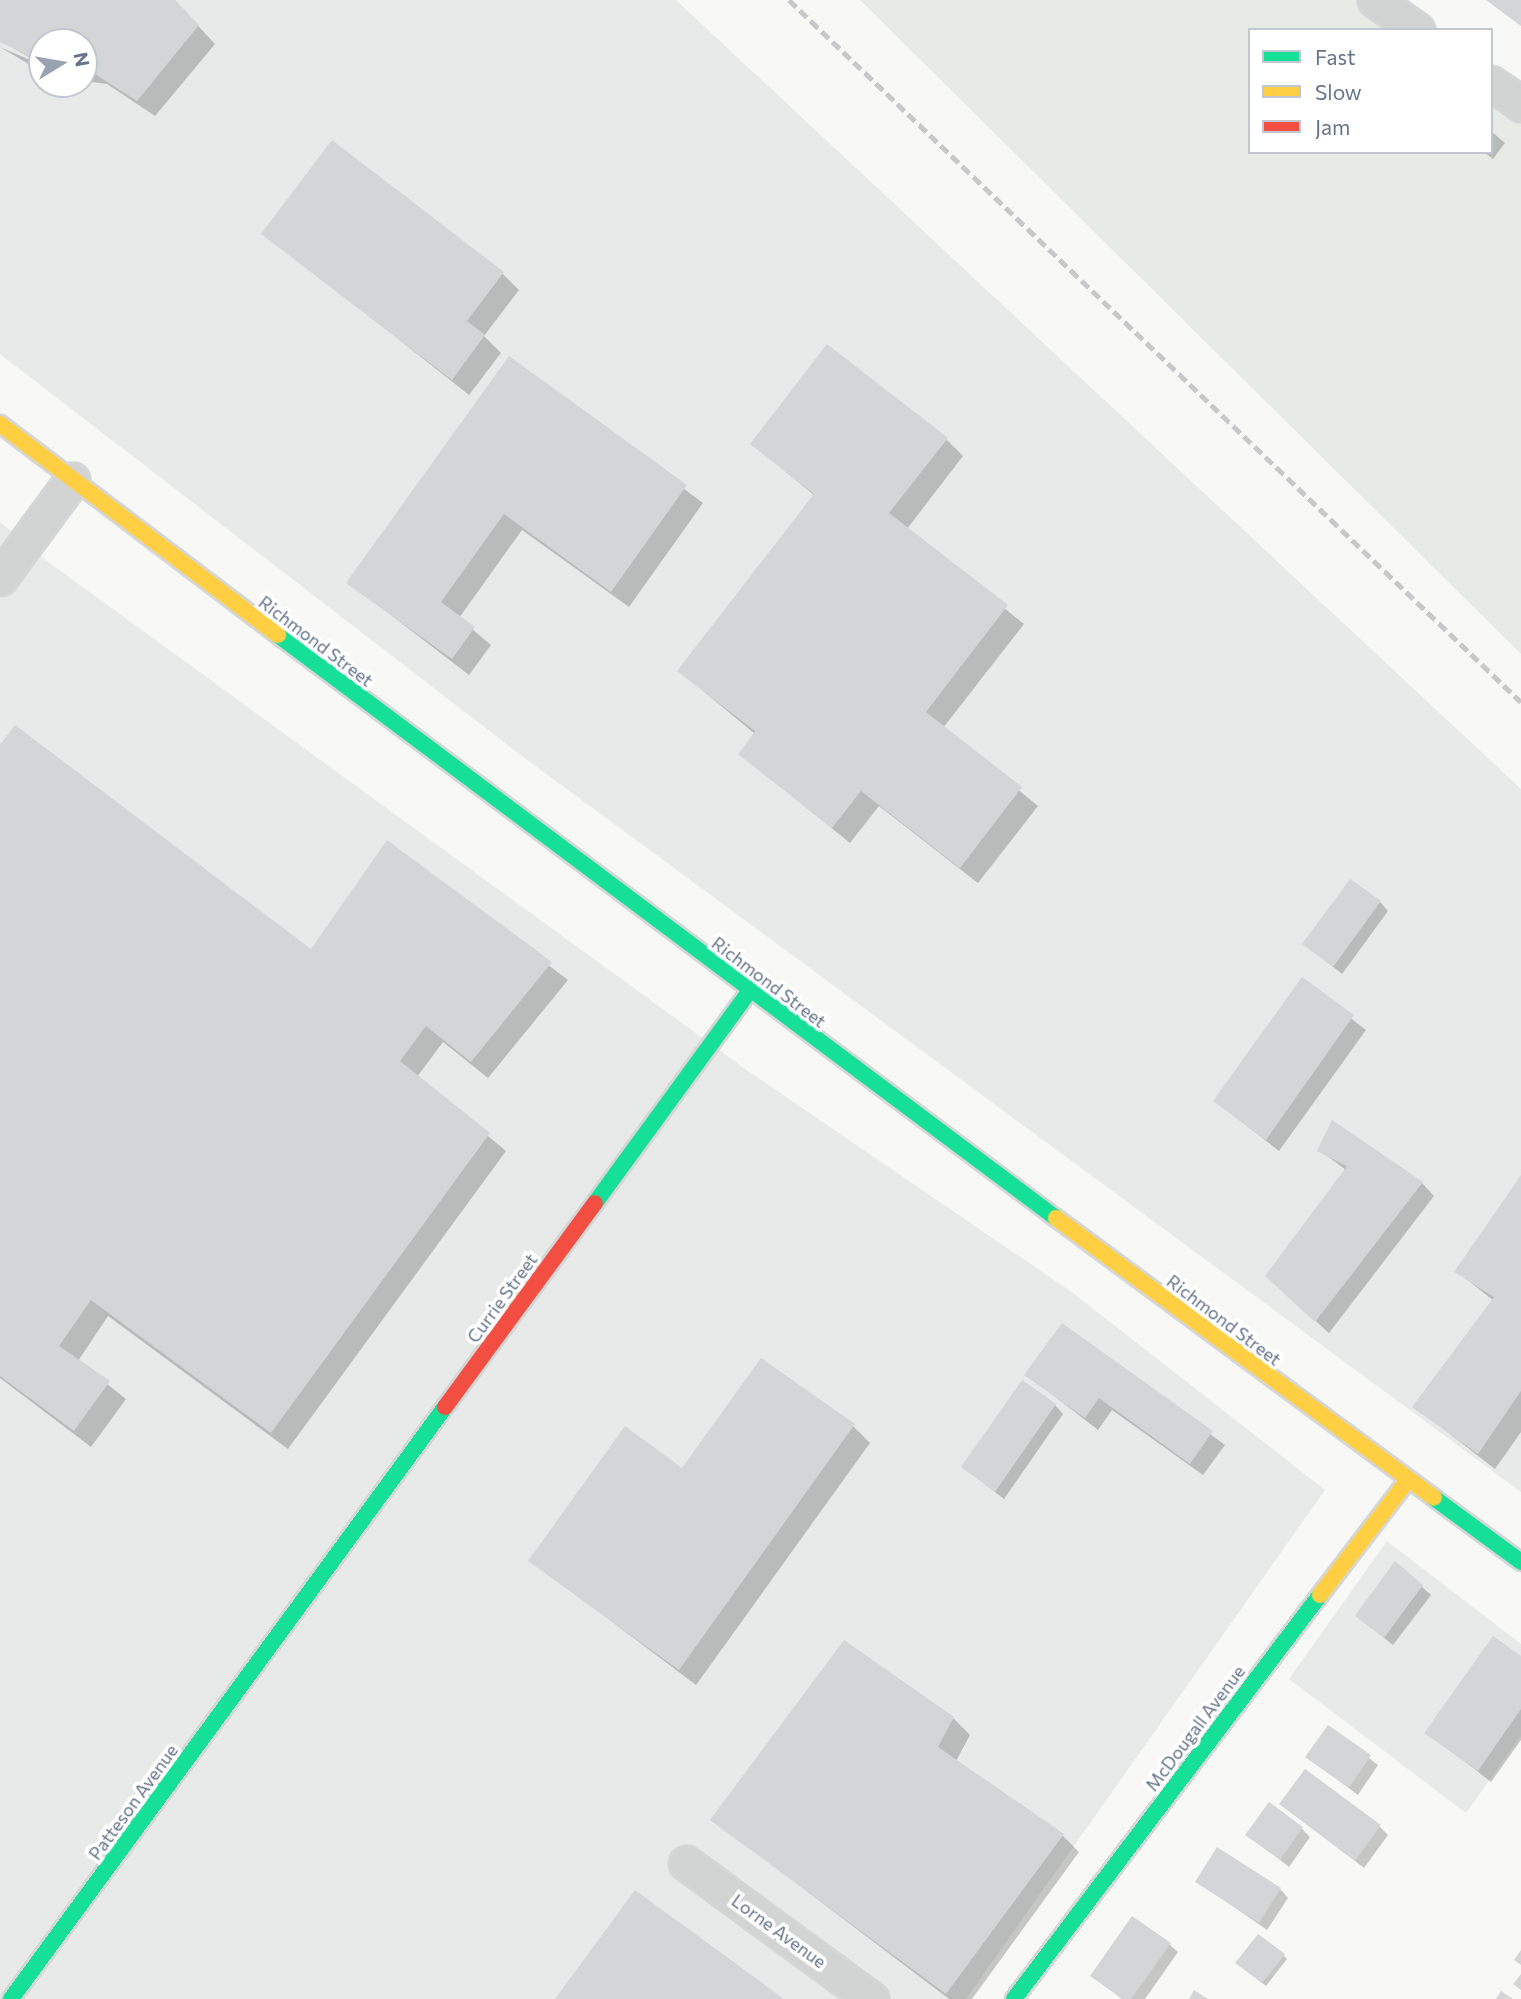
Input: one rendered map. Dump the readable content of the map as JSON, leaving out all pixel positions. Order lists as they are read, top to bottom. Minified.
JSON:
{"streets":{"main road":["Richmond Street","Currie Street","McDougall Avenue","Patteson Avenue"],"street":["Lorne Avenue"]},"crossings":[["Richmond Street","Currie Street"],["Richmond Street","McDougall Avenue"],["Currie Street","Patteson Avenue"]],"legend":["Fast","Slow","Jam"],"north":"right"}
